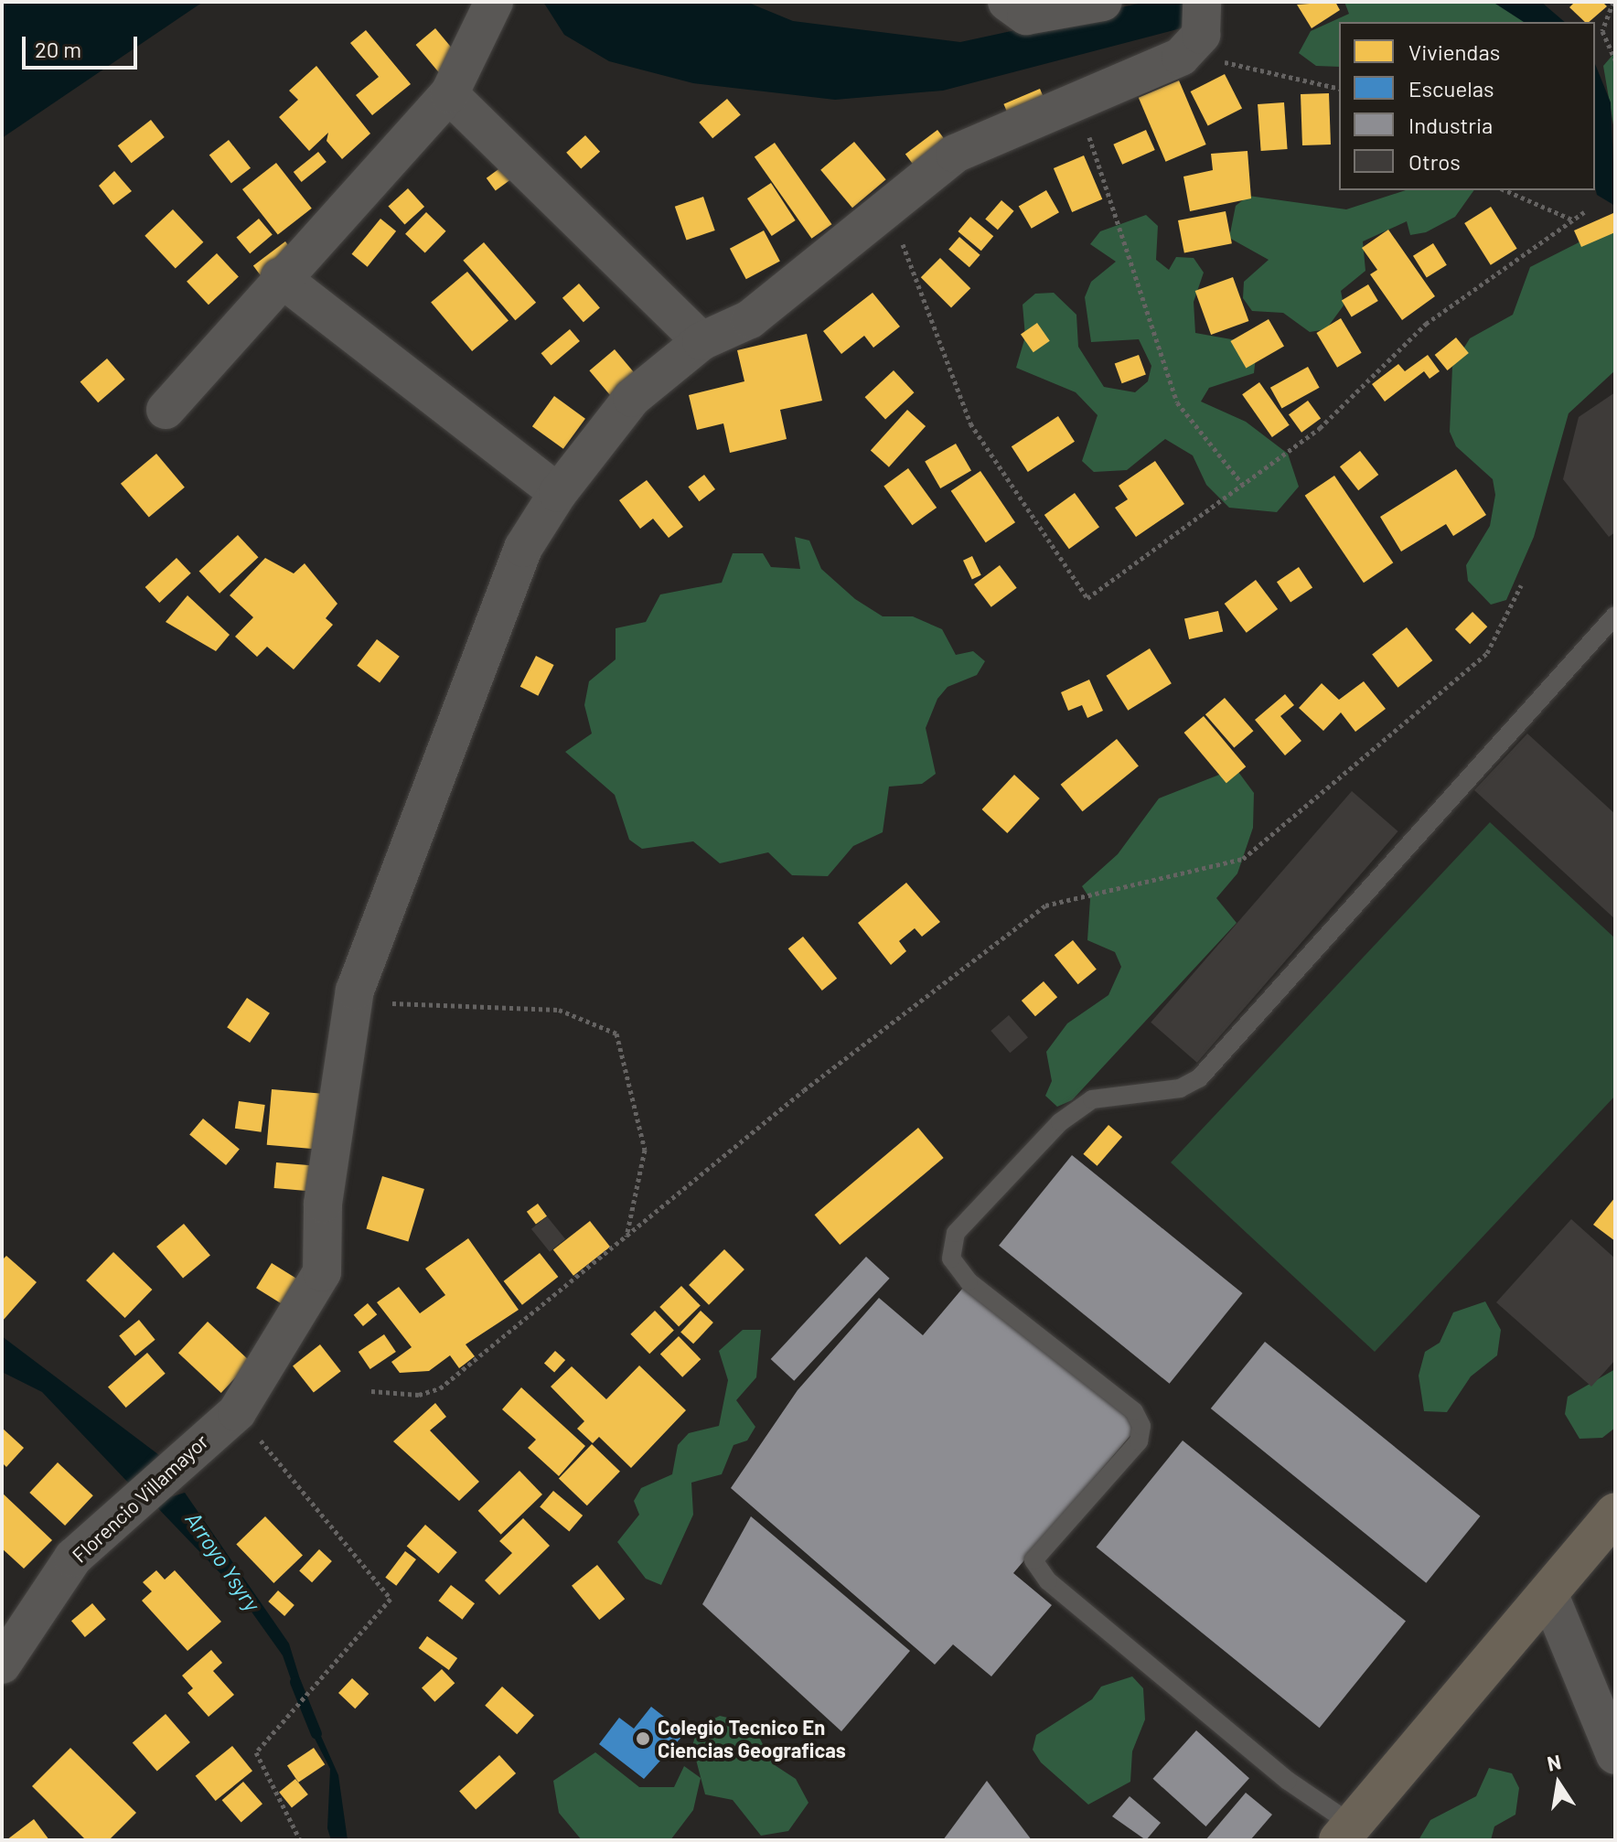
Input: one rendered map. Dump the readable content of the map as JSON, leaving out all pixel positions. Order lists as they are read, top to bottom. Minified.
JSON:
{"streets":{"street":["Florencio Villamayor"]},"water":["Arroyo Ysyry"],"places":["Colegio Tecnico En Ciencias Geograficas"],"legend":["Viviendas","Escuelas","Industria","Otros"],"scale_bar":"20 m","north":"top"}
